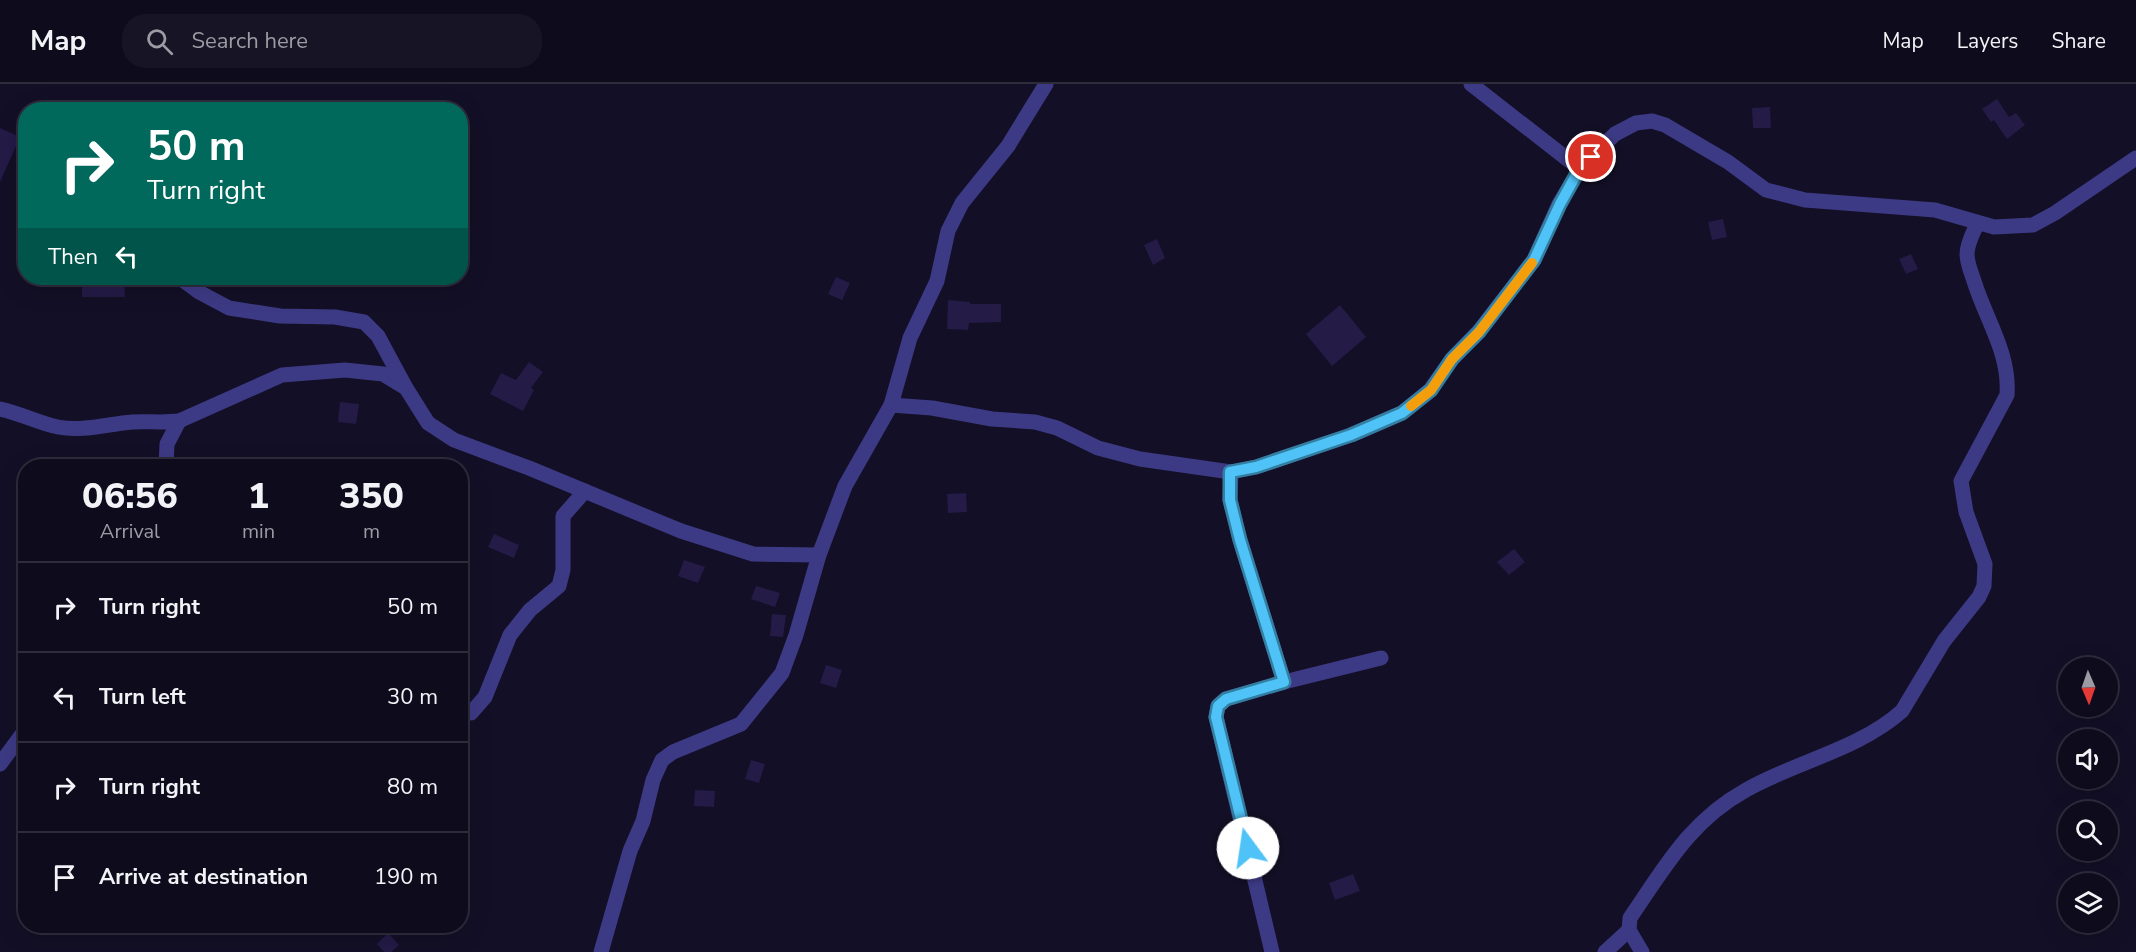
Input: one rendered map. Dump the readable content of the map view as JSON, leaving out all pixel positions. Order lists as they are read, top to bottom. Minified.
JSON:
{"north":"bottom","page":{"header":"Map","search":"Search here","nav":["Map","Layers","Share"],"turn":["50 m","Turn right"],"then":"Then","eta":["06:56","Arrival","1","min","350","m"],"list":[{"name":"Turn right","value":"50 m"},{"name":"Turn left","value":"30 m"},{"name":"Turn right","value":"80 m"},{"name":"Arrive at destination","value":"190 m"}]}}
